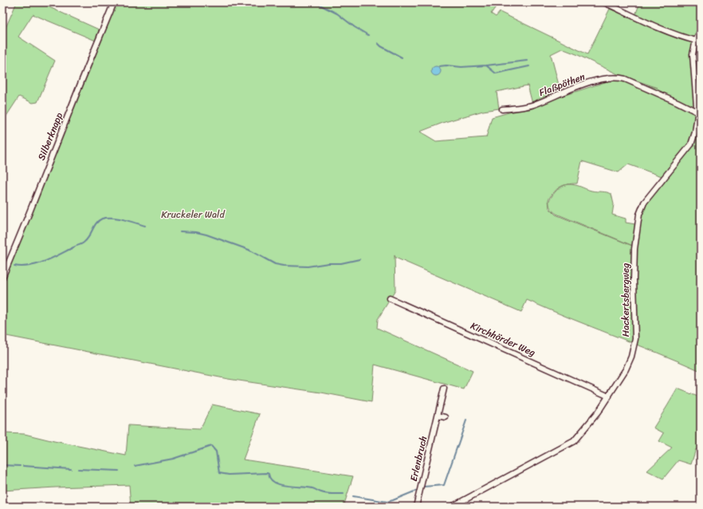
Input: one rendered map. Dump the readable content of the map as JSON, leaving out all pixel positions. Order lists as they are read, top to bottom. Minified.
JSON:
{"streets":{"street":["Flaßpöthen","Silberknapp","Hackertsbergweg","Kirchhörder Weg","Erlenbruch"]},"crossings":[["Flaßpöthen","Hackertsbergweg"],["Hackertsbergweg","Kirchhörder Weg"]],"parks":["Kruckeler Wald"]}
